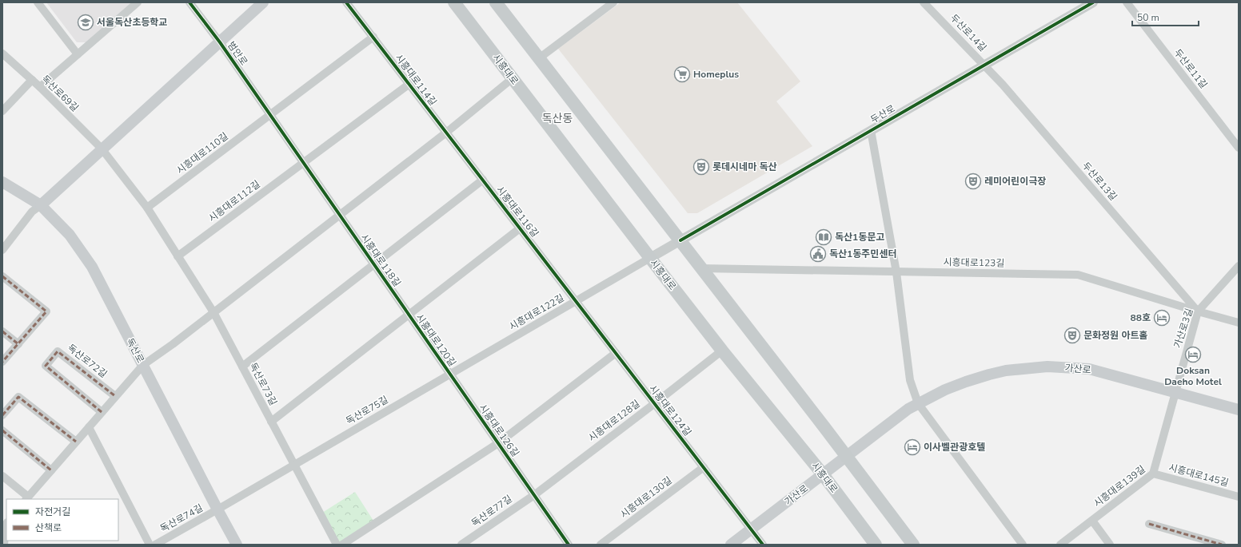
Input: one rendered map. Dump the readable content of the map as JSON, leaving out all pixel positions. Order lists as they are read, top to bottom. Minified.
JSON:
{"streets":{"main road":["범안로","시흥대로","독산로","가산로"],"street":["두산로14길","두산로11길","시흥대로114길","독산로69길","두산로","시흥대로110길","두산로13길","시흥대로112길","시흥대로116길","시흥대로118길","시흥대로123길","시흥대로122길","가산로3길","시흥대로120길","독산로72길","독산로73길","독산로75길","시흥대로124길","시흥대로128길","시흥대로126길","시흥대로145길","시흥대로139길","시흥대로130길","독산로77길","독산로74길"]},"crossings":[["두산로14길","두산로"],["두산로14길","두산로13길"],["범안로","독산로69길"],["범안로","시흥대로110길"],["범안로","독산로"],["시흥대로","두산로"],["시흥대로","시흥대로122길"],["시흥대로","가산로"],["시흥대로","시흥대로128길"],["시흥대로114길","시흥대로110길"],["시흥대로114길","시흥대로112길"],["시흥대로114길","시흥대로116길"],["두산로","두산로13길"],["두산로","시흥대로123길"],["두산로","시흥대로122길"],["시흥대로110길","독산로73길"],["두산로13길","시흥대로123길"],["두산로13길","가산로3길"],["시흥대로112길","독산로73길"],["시흥대로116길","시흥대로118길"],["시흥대로116길","시흥대로122길"],["시흥대로116길","시흥대로120길"],["시흥대로116길","시흥대로124길"],["시흥대로118길","시흥대로120길"],["시흥대로118길","독산로73길"],["시흥대로123길","가산로3길"],["시흥대로122길","시흥대로120길"],["시흥대로122길","독산로75길"],["시흥대로122길","시흥대로124길"],["시흥대로122길","시흥대로126길"],["가산로3길","가산로"],["가산로3길","시흥대로139길"],["시흥대로120길","독산로73길"],["시흥대로120길","독산로75길"],["시흥대로120길","시흥대로126길"],["독산로","독산로75길"],["독산로","독산로74길"],["가산로","시흥대로124길"],["가산로","시흥대로139길"],["독산로73길","독산로75길"],["독산로75길","시흥대로126길"],["독산로75길","독산로74길"],["시흥대로124길","시흥대로128길"],["시흥대로124길","시흥대로126길"],["시흥대로124길","시흥대로130길"],["시흥대로128길","시흥대로126길"],["시흥대로128길","독산로77길"],["시흥대로126길","독산로77길"],["시흥대로145길","시흥대로139길"]],"districts":["독산동"],"places":{"school or university":["서울독산초등학교"],"supermarket":["Homeplus"],"theatre":["롯데시네마 독산","레미어린이극장","문화정원 아트홀"],"library":["독산1동문고"],"public building":["독산1동주민센터"],"hotel":["88호","Doksan Daeho Motel","이사벨관광호텔"]},"legend":["자전거길","산책로"],"scale_bar":"50 m"}
